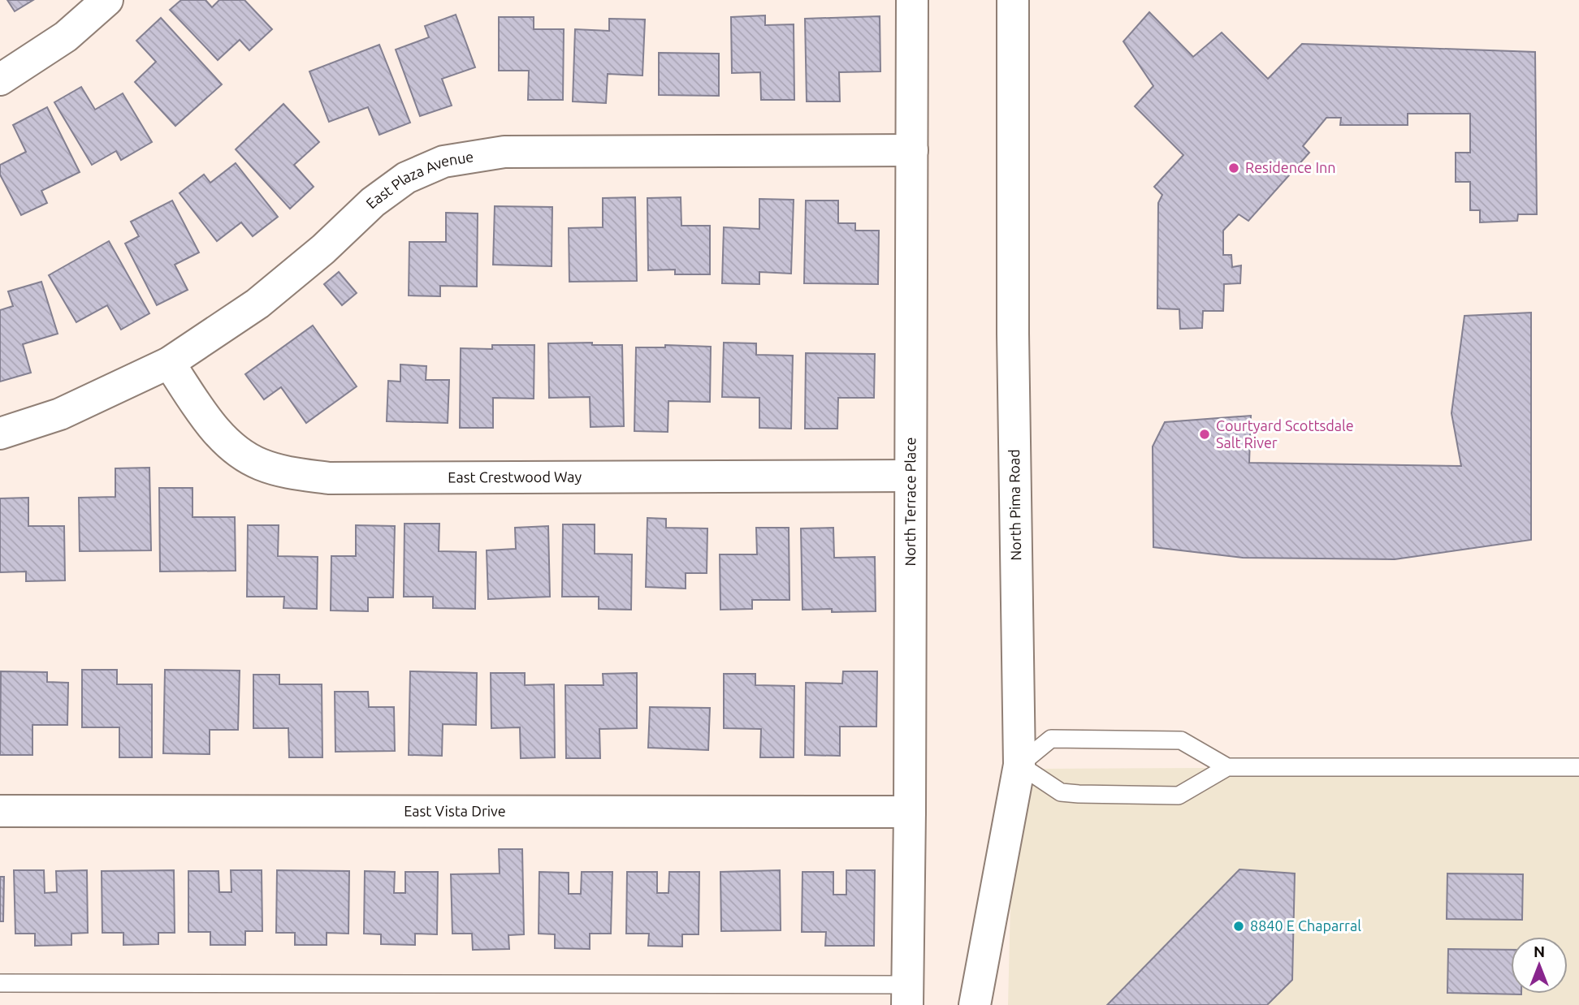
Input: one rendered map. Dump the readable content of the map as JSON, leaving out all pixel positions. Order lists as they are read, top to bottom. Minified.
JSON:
{"streets":{"street":["East Plaza Avenue","East Crestwood Way","North Terrace Place","North Pima Road","East Vista Drive"]},"crossings":[["East Plaza Avenue","East Crestwood Way"],["East Plaza Avenue","North Terrace Place"],["East Crestwood Way","North Terrace Place"],["North Terrace Place","East Vista Drive"]],"places":["Residence Inn","Courtyard Scottsdale Salt River","8840 E Chaparral"],"north":"top"}
